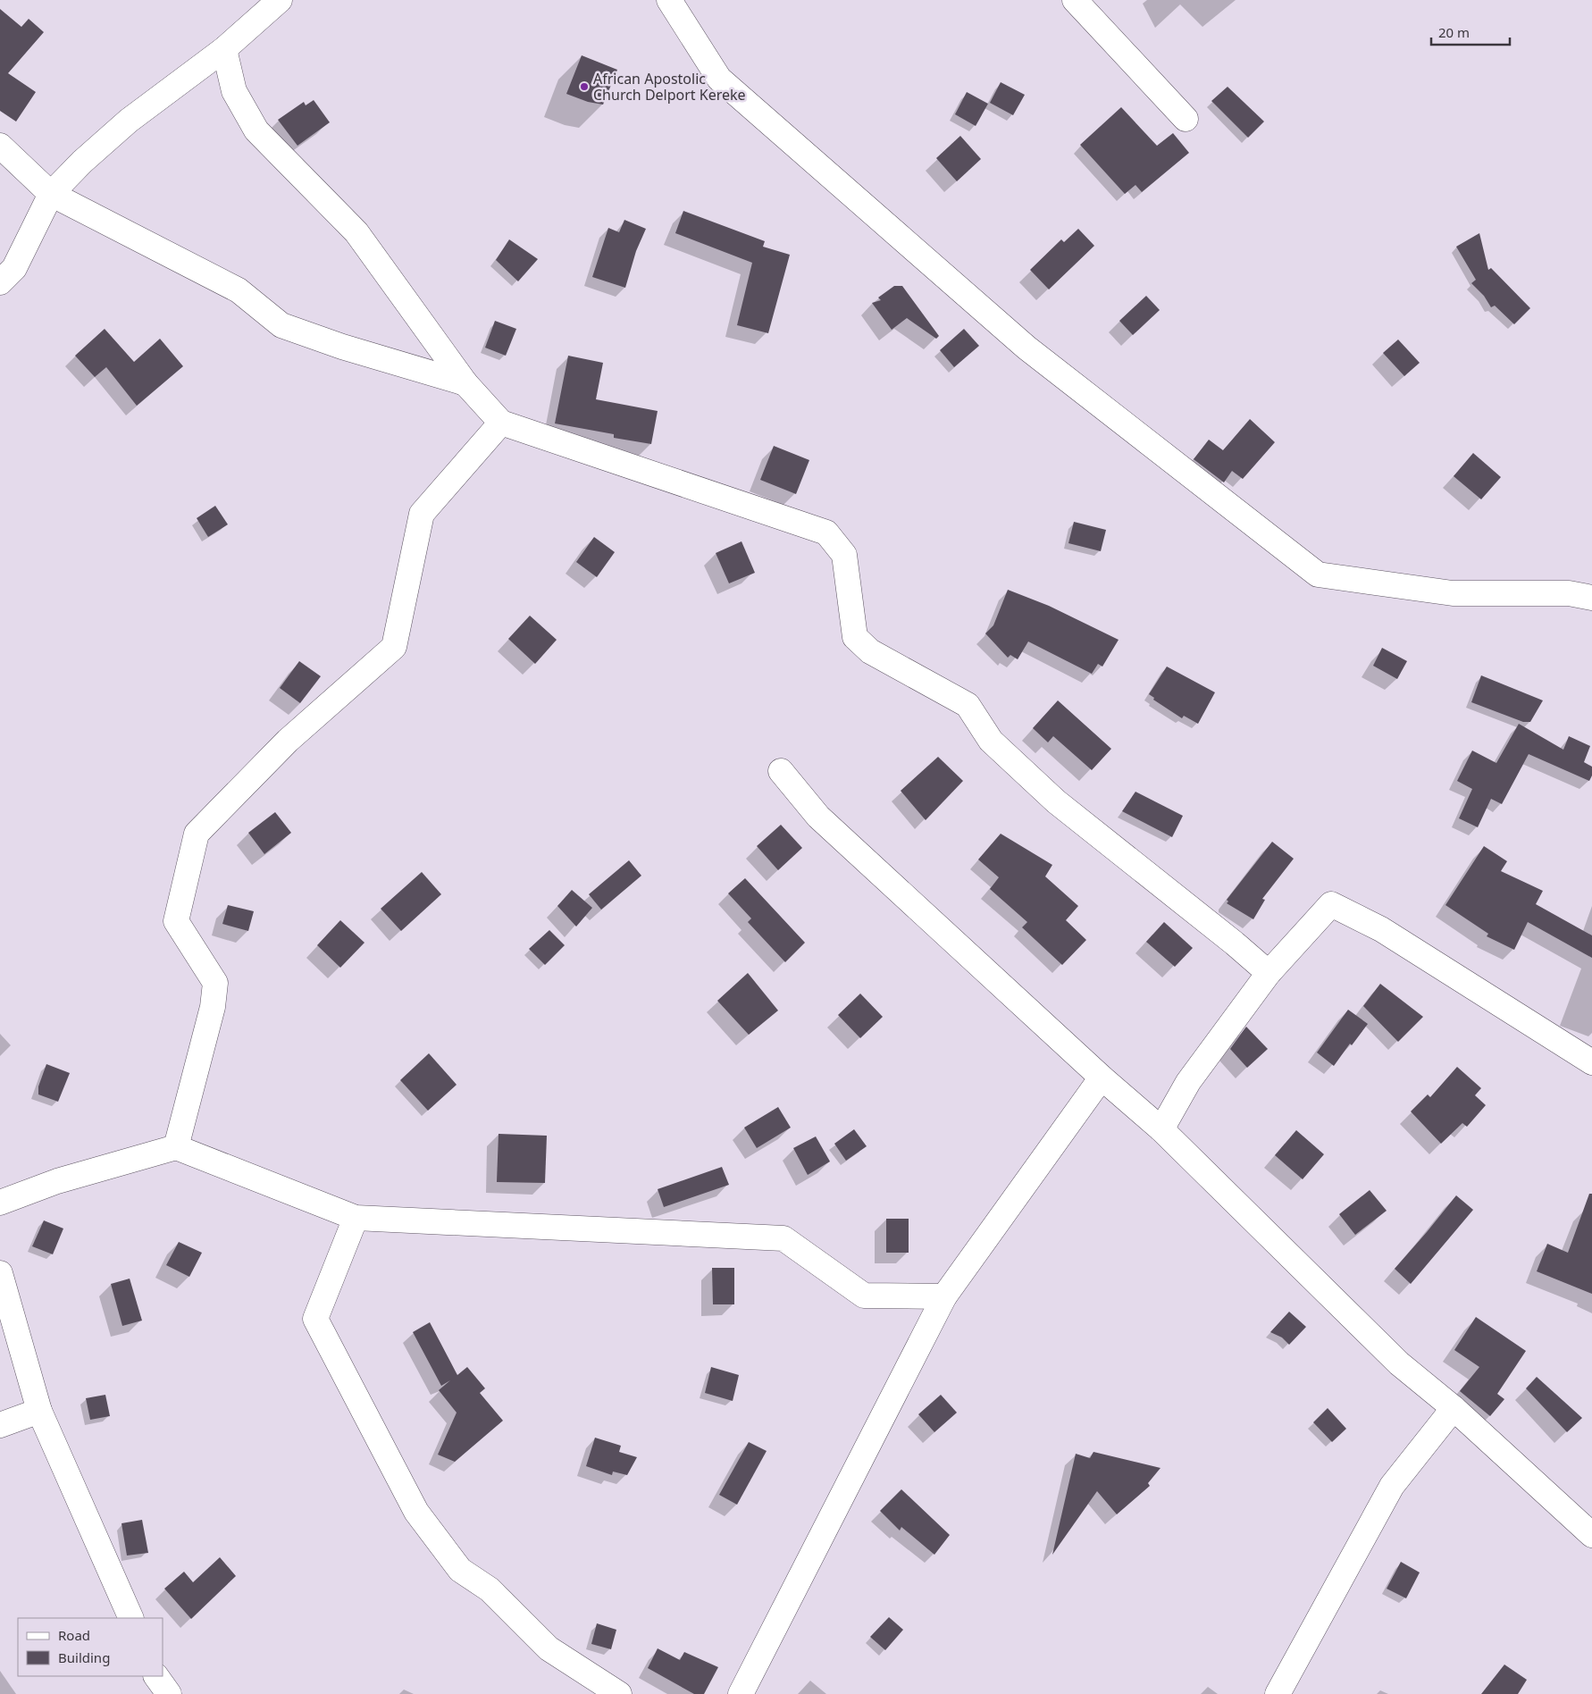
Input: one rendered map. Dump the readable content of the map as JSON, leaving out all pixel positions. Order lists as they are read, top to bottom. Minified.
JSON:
{"places":["African Apostolic Church Delport Kereke"],"legend":["Road","Building"],"scale_bar":"20 m"}
